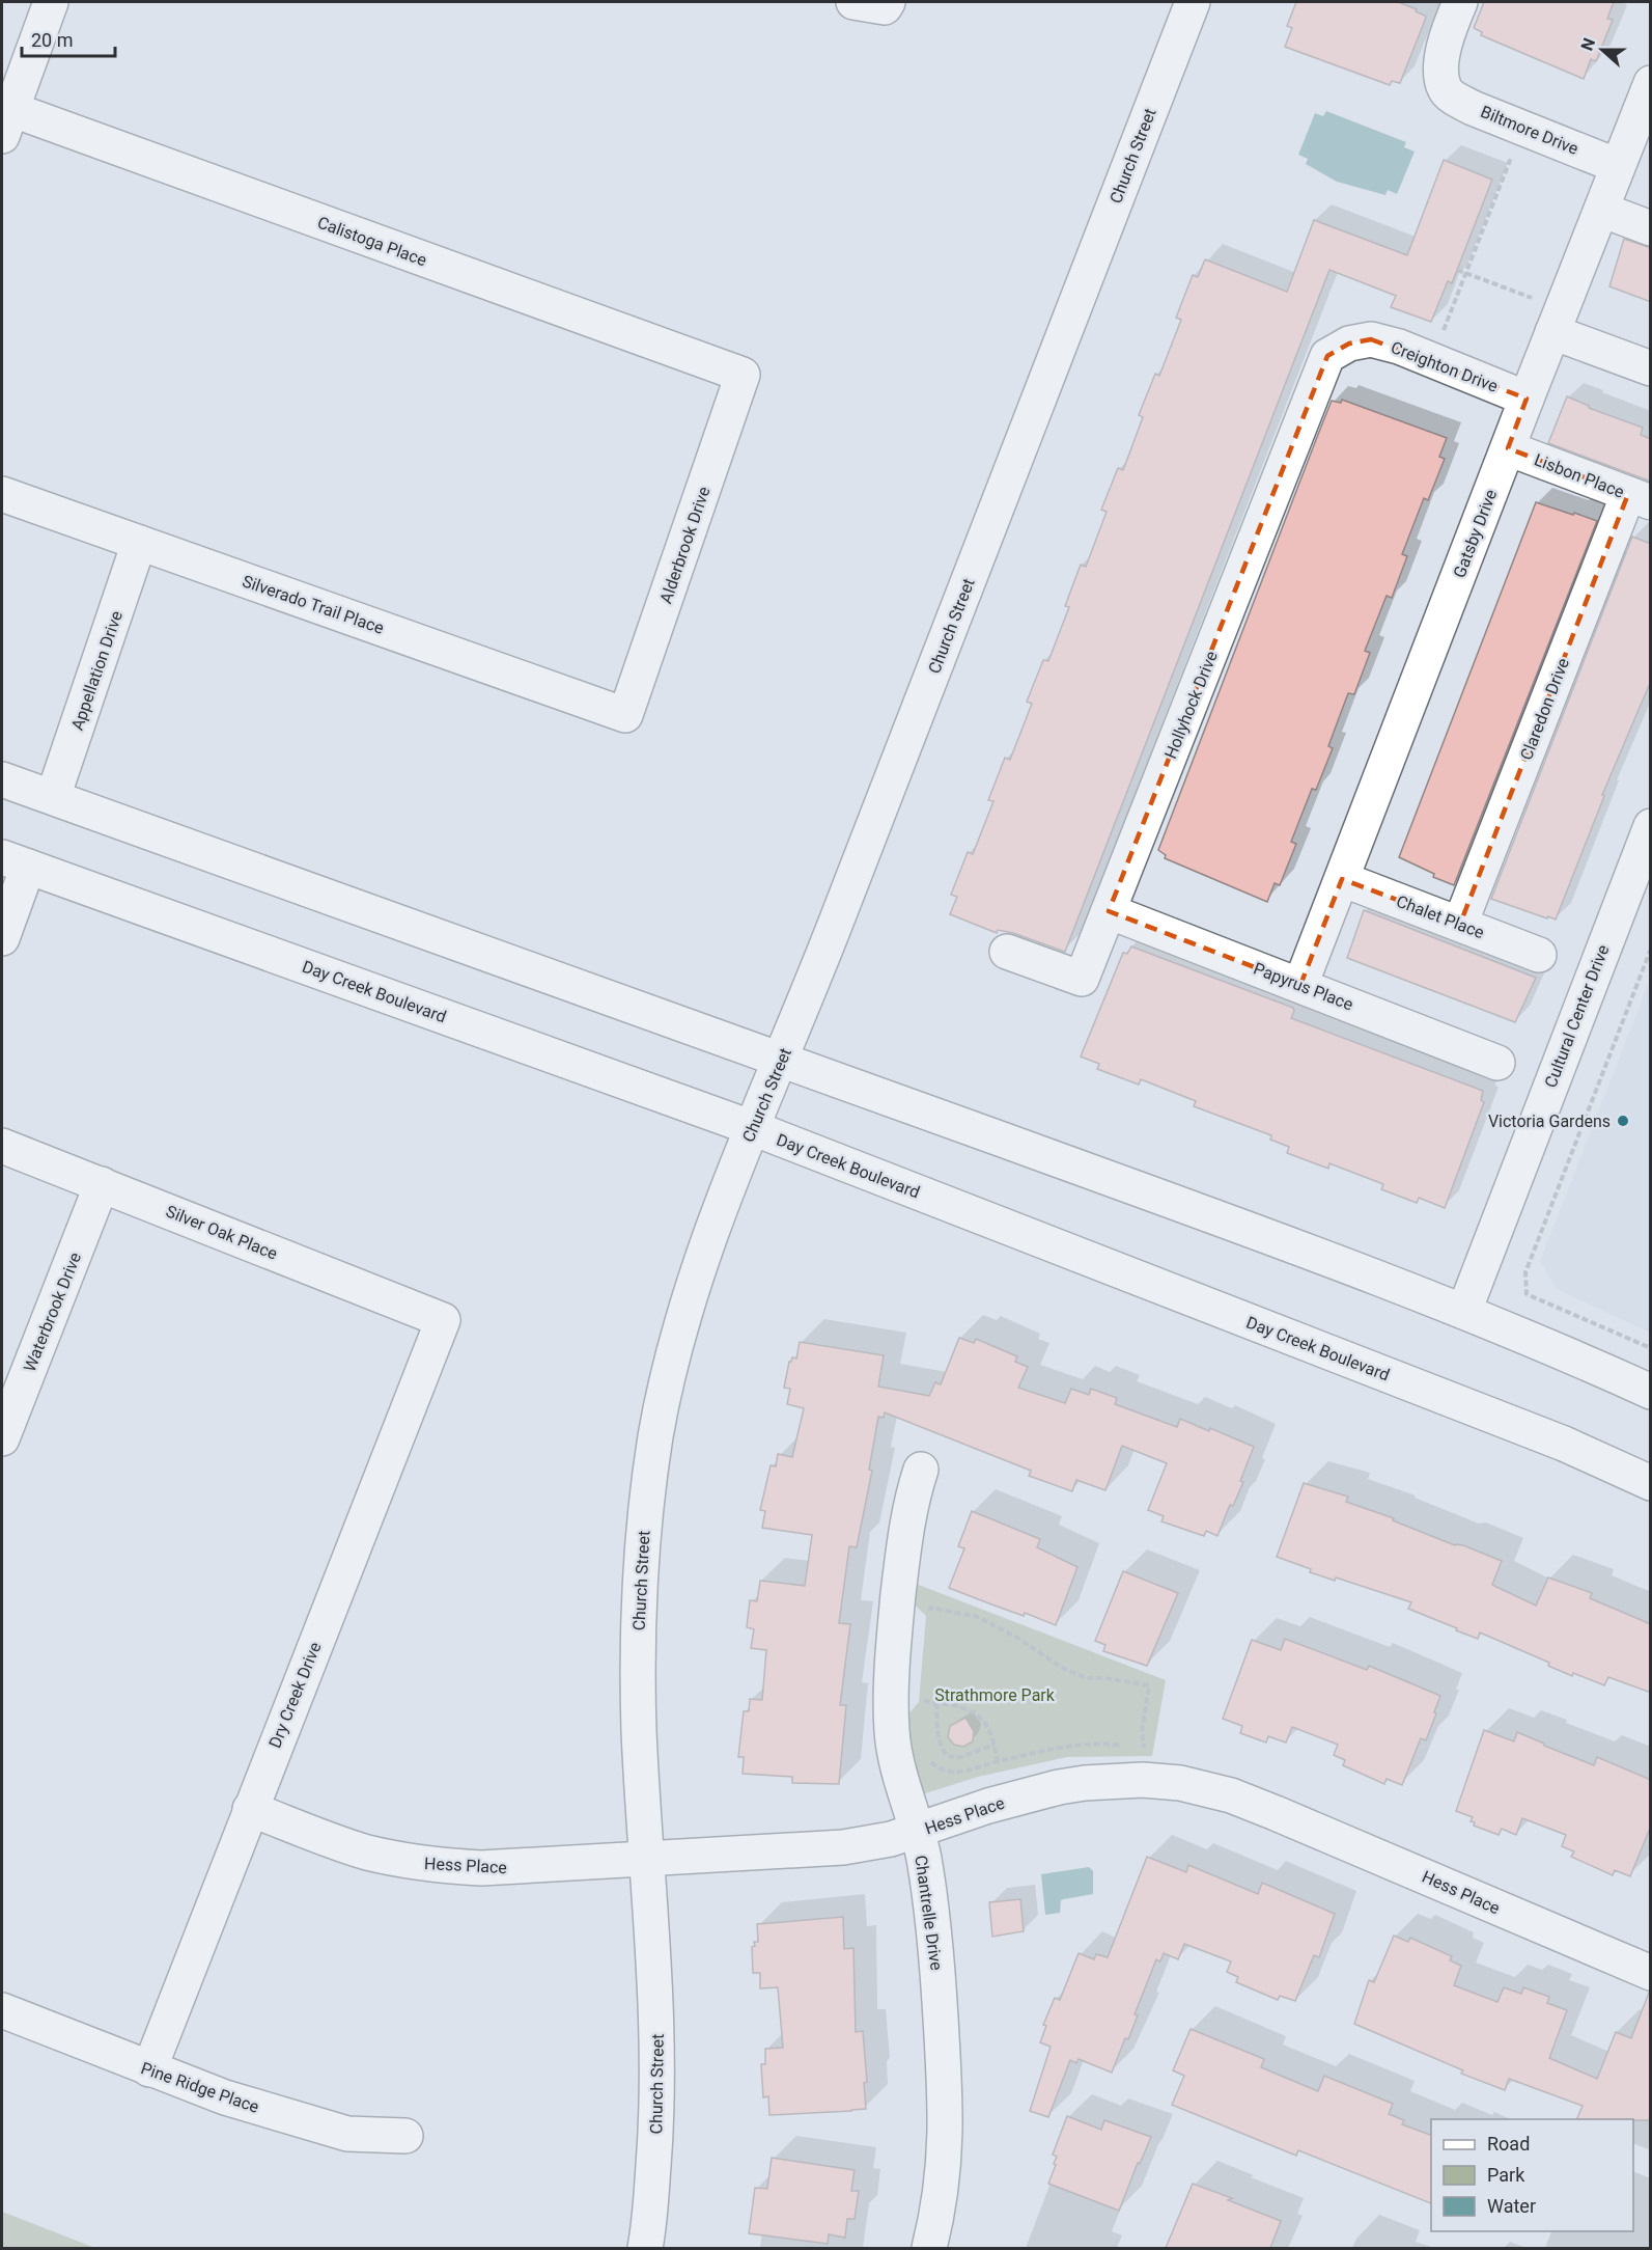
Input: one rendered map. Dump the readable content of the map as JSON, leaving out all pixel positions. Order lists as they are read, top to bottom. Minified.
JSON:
{"streets":{"street":["Biltmore Drive","Church Street","Calistoga Place","Creighton Drive","Lisbon Place","Gatsby Drive","Alderbrook Drive","Silverado Trail Place","Appellation Drive","Hollyhock Drive","Claredon Drive","Chalet Place","Papyrus Place","Day Creek Boulevard","Cultural Center Drive","Silver Oak Place","Waterbrook Drive","Dry Creek Drive","Hess Place","Chantrelle Drive","Pine Ridge Place"]},"crossings":[["Biltmore Drive","Gatsby Drive"],["Church Street","Day Creek Boulevard"],["Church Street","Hess Place"],["Calistoga Place","Alderbrook Drive"],["Creighton Drive","Gatsby Drive"],["Creighton Drive","Hollyhock Drive"],["Lisbon Place","Gatsby Drive"],["Lisbon Place","Claredon Drive"],["Gatsby Drive","Chalet Place"],["Gatsby Drive","Papyrus Place"],["Alderbrook Drive","Silverado Trail Place"],["Silverado Trail Place","Appellation Drive"],["Hollyhock Drive","Papyrus Place"],["Claredon Drive","Chalet Place"],["Silver Oak Place","Waterbrook Drive"],["Silver Oak Place","Dry Creek Drive"],["Dry Creek Drive","Hess Place"],["Dry Creek Drive","Pine Ridge Place"],["Hess Place","Chantrelle Drive"]],"parks":["Strathmore Park"],"places":["Victoria Gardens"],"legend":["Road","Park","Water"],"scale_bar":"20 m","north":"left"}
